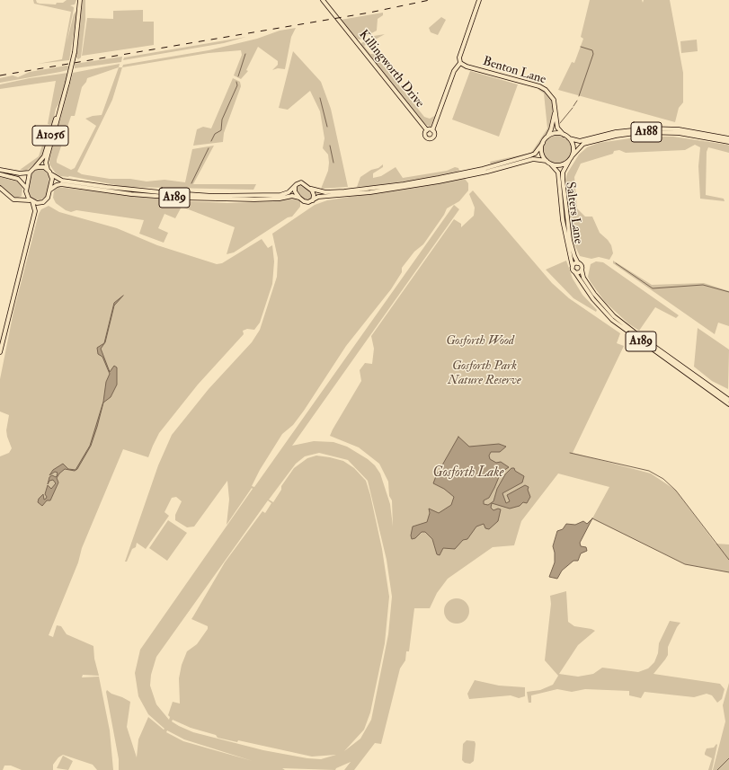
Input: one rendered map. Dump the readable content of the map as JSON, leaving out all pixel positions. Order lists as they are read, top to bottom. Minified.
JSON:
{"streets":{"main road":["Killingworth Drive","Benton Lane","A188","A1056","A189","Salters Lane"]},"crossings":[["A188","A189"],["A188","Salters Lane"],["A1056","A189"],["A189","Salters Lane"]],"water":["Gosforth Lake"],"parks":["Gosforth Wood","Gosforth Park Nature Reserve"]}
